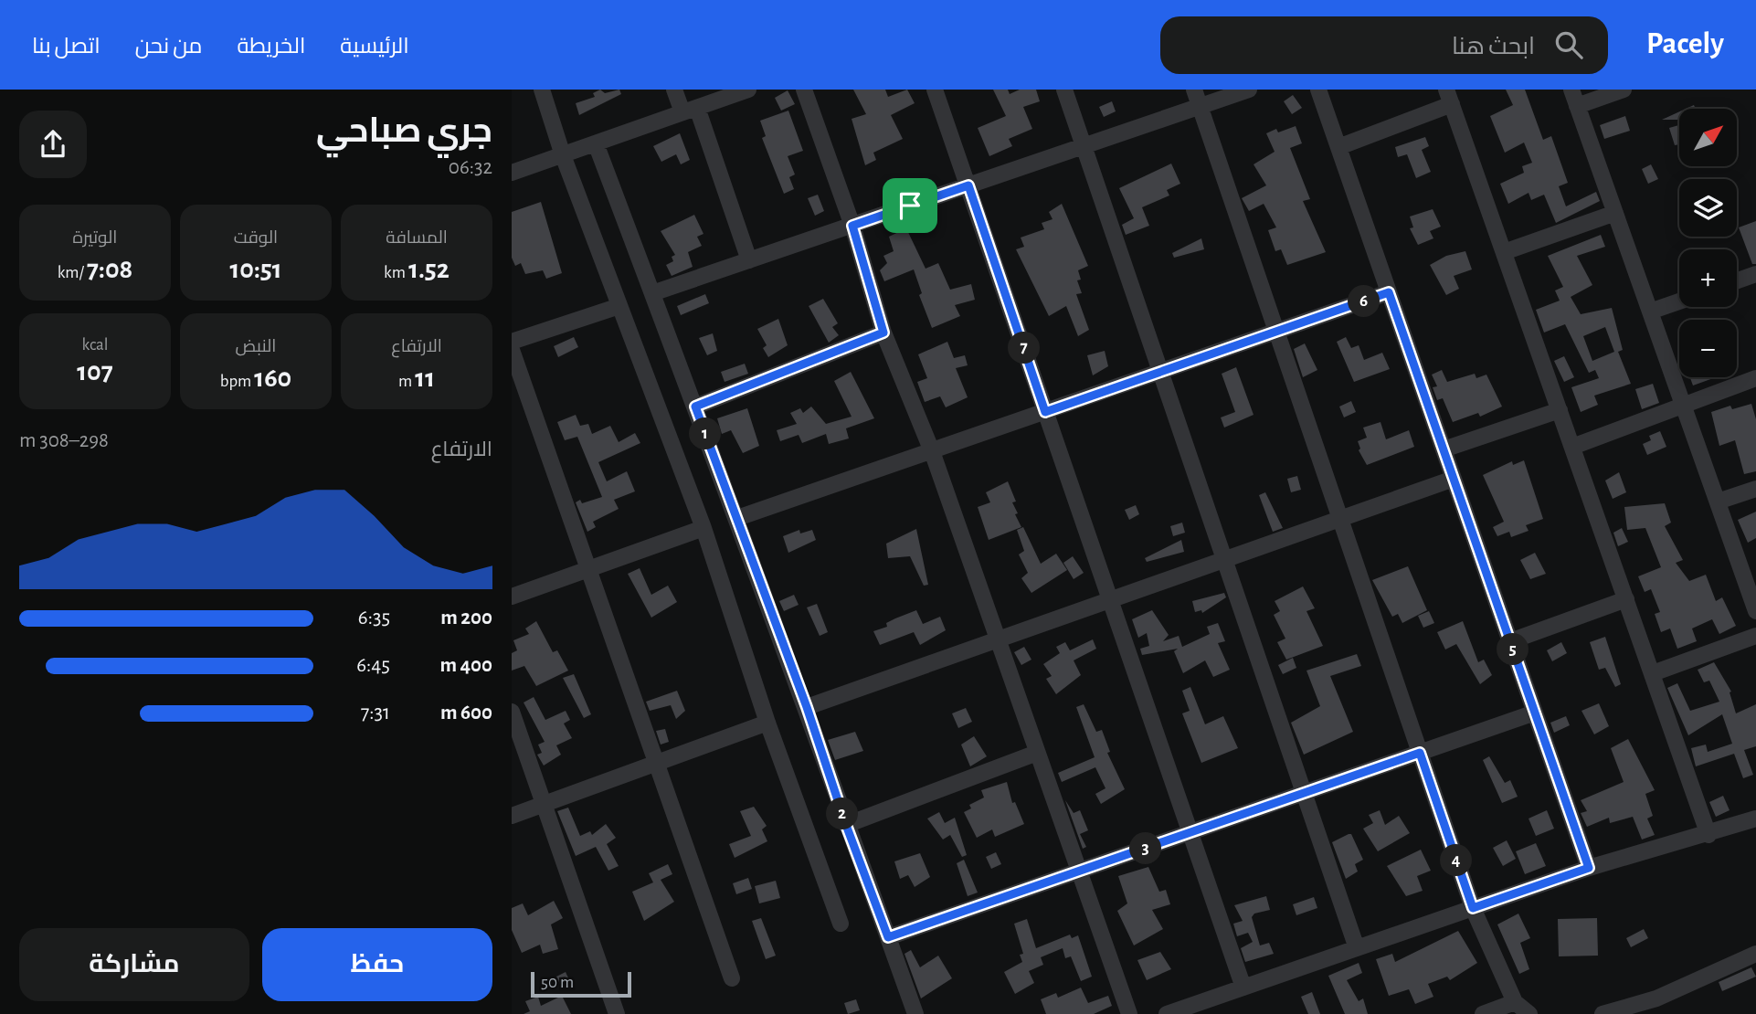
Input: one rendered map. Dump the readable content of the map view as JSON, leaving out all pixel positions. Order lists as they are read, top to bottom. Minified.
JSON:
{"scale_bar":"50 m","north":"top right","page":{"header":"Pacely","search":"ابحث هنا","nav":["الرئيسية","الخريطة","من نحن","اتصل بنا"],"heading":["جري صباحي","06:32"],"map_buttons":["+","−"],"stats":[["المسافة","1.52 km"],["الوقت","10:51"],["الوتيرة","7:08 /km"],["الارتفاع","11 m"],["النبض","160 bpm"],["kcal","107"]],"pins":["6","7","1","5","2","3","4"],"chart":["الارتفاع","298–308 m"],"list":[{"name":"200 m","note":"6:35"},{"name":"400 m","note":"6:45"},{"name":"600 m","note":"7:31"}],"buttons":["حفظ","مشاركة"],"scale":"50 m"}}
